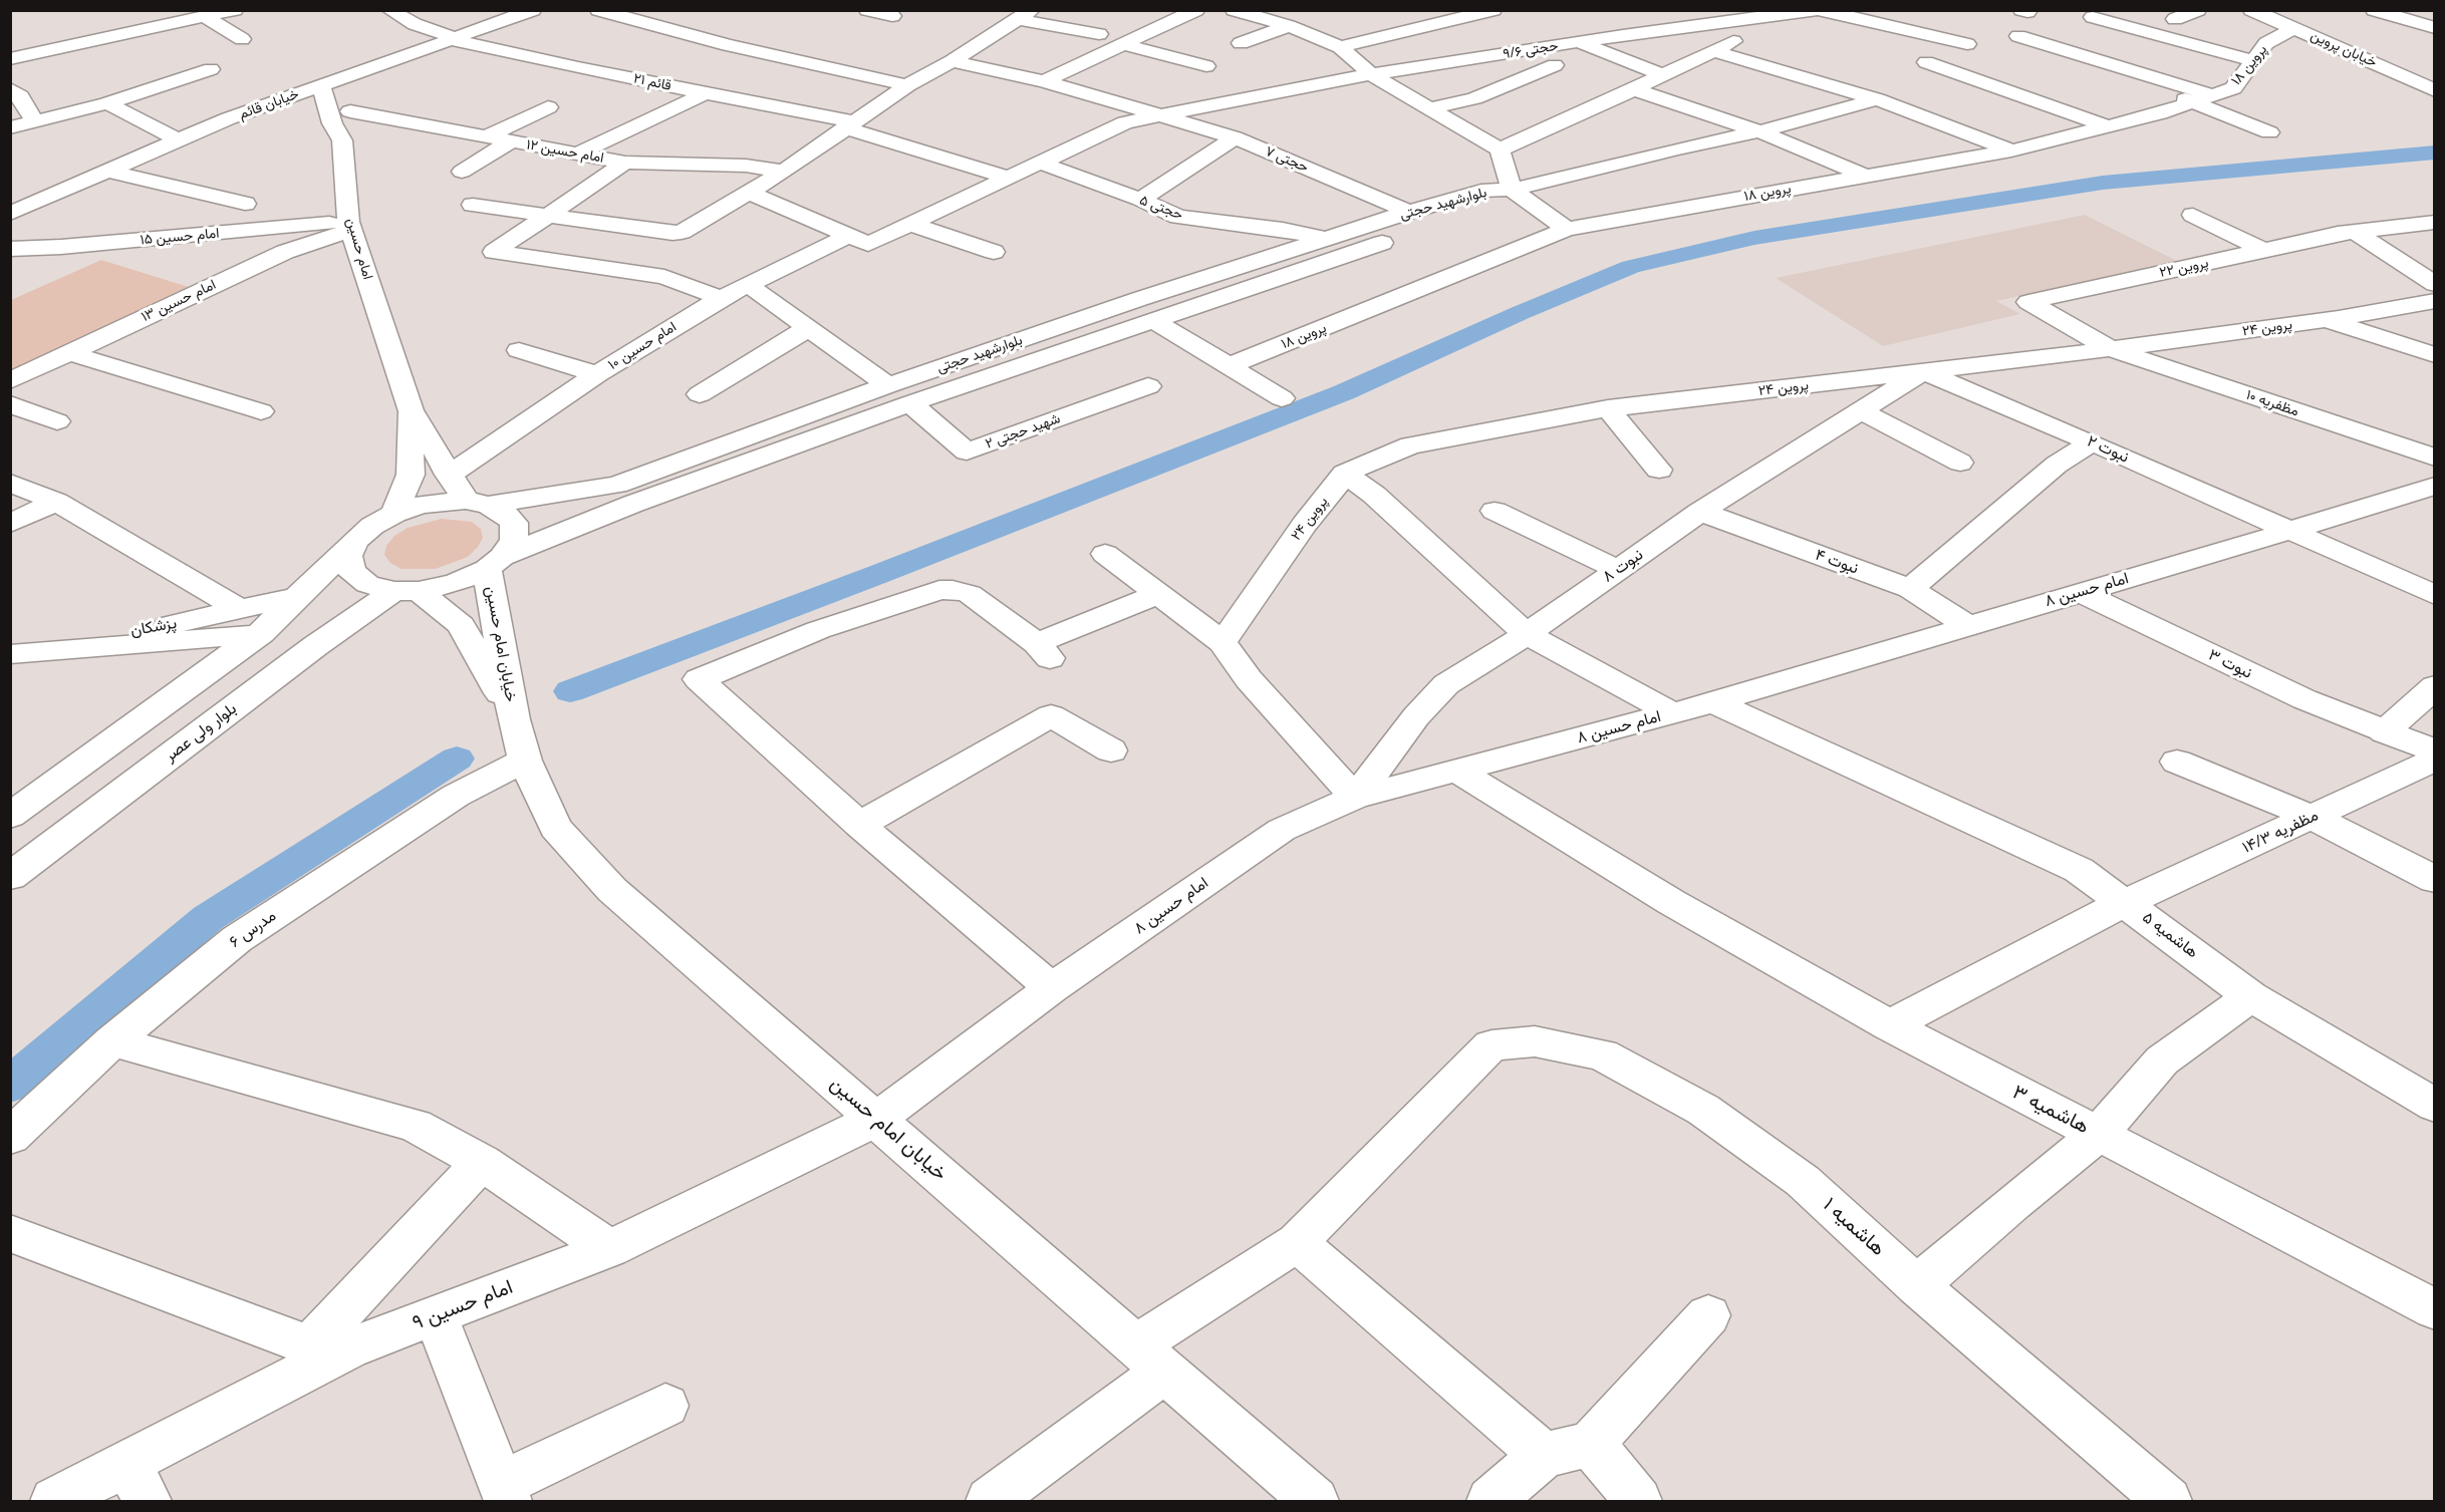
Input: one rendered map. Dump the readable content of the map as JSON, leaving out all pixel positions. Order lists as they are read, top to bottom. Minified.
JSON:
{"streets":{"street":["خیابان پروین","حجتی ۹/۶","پروین ۱۸","قائم ۲۱","خیابان قائم","امام حسین ۱۲","حجتی ۷","بلوارشهید حجتی","حجتی ۵","امام حسین ۱۵","امام حسین","پروین ۲۲","امام حسین ۱۳","پروین ۲۴","۱۰ امام حسین","مظفریه ۱۰","شهید حجتی ۲","نبوت ۲","نبوت ۴","نبوت ۸","امام حسین ۸","پزشکان","خیابان امام حسین","نبوت ۳","بلوار ولی عصر","مظفریه ۱۴/۳","مدرس ۶","هاشمیه ۵","هاشمیه ۳","۱ هاشمیه","امام حسین ۹"]},"crossings":[["خیابان پروین","پروین ۱۸"],["حجتی ۹/۶","قائم ۲۱"],["حجتی ۹/۶","حجتی ۷"],["حجتی ۹/۶","حجتی ۵"],["حجتی ۹/۶","۱۰ امام حسین"],["قائم ۲۱","خیابان قائم"],["خیابان قائم","امام حسین"],["حجتی ۷","بلوارشهید حجتی"],["بلوارشهید حجتی","حجتی ۵"],["بلوارشهید حجتی","امام حسین"],["بلوارشهید حجتی","شهید حجتی ۲"],["بلوارشهید حجتی","خیابان امام حسین"],["بلوارشهید حجتی","بلوار ولی عصر"],["امام حسین ۱۵","امام حسین"],["امام حسین ۱۵","امام حسین ۱۳"],["امام حسین","امام حسین ۱۳"],["امام حسین","۱۰ امام حسین"],["پروین ۲۲","پروین ۲۴"],["پروین ۲۲","مظفریه ۱۰"],["پروین ۲۴","مظفریه ۱۰"],["پروین ۲۴","نبوت ۲"],["پروین ۲۴","نبوت ۸"],["نبوت ۲","نبوت ۸"],["نبوت ۲","امام حسین ۸"],["نبوت ۴","نبوت ۸"],["نبوت ۴","امام حسین ۸"],["نبوت ۸","امام حسین ۸"],["امام حسین ۸","خیابان امام حسین"],["امام حسین ۸","نبوت ۳"],["امام حسین ۸","هاشمیه ۵"],["امام حسین ۸","هاشمیه ۳"],["امام حسین ۸","امام حسین ۹"],["پزشکان","بلوار ولی عصر"],["خیابان امام حسین","بلوار ولی عصر"],["خیابان امام حسین","مدرس ۶"],["خیابان امام حسین","امام حسین ۹"],["مظفریه ۱۴/۳","هاشمیه ۵"],["مظفریه ۱۴/۳","هاشمیه ۳"]]}
